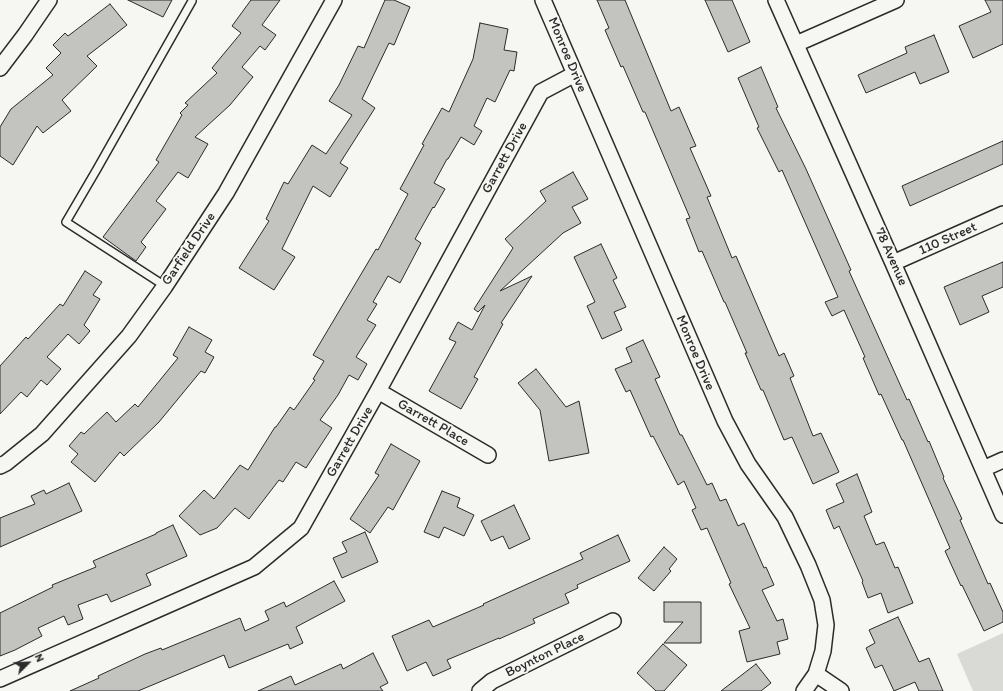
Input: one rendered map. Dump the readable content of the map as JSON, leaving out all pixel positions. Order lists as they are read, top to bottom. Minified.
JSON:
{"streets":{"street":["Monroe Drive","Garrett Drive","110 Street","Garfield Drive","78 Avenue","Garrett Place","Boynton Place"]},"crossings":[["Monroe Drive","Garrett Drive"],["Garrett Drive","Garrett Place"],["110 Street","78 Avenue"]],"north":"top right"}
